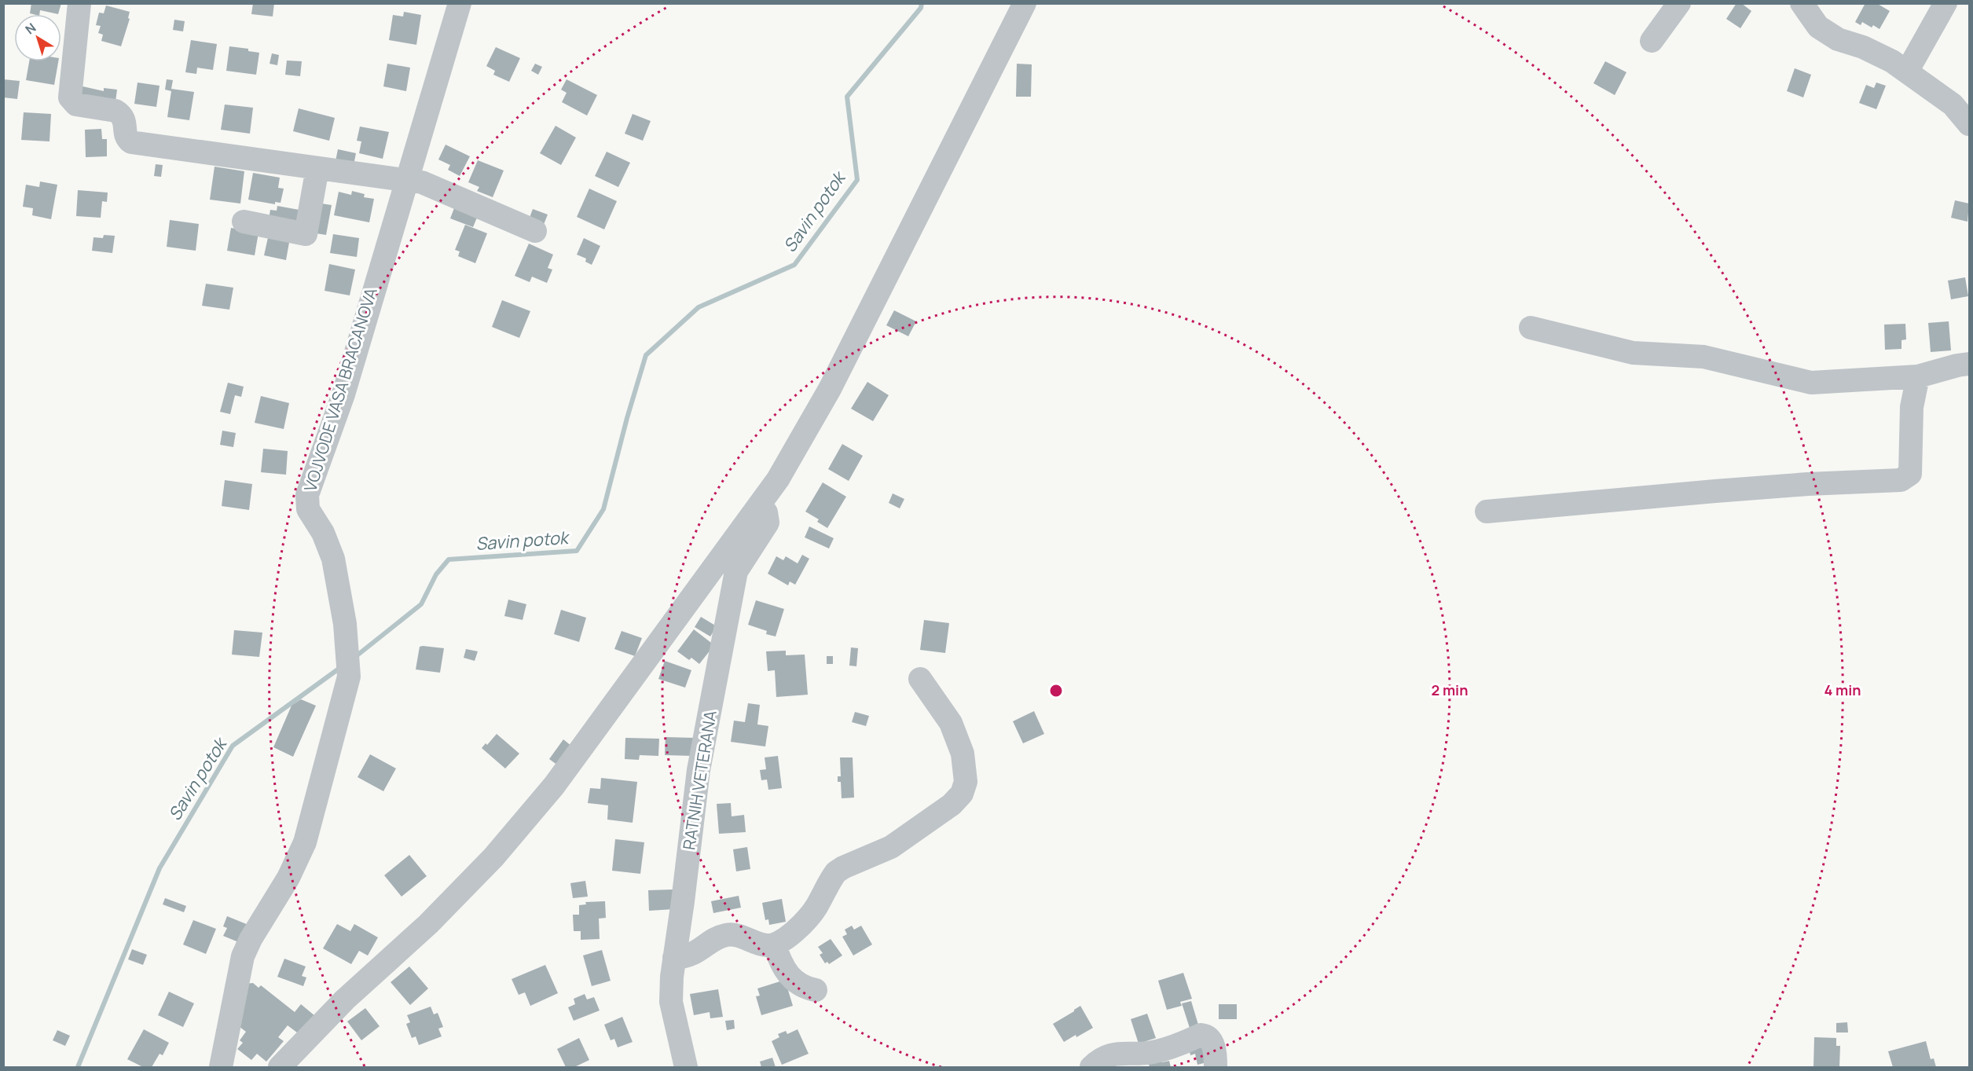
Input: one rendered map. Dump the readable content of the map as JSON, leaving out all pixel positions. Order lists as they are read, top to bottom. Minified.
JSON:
{"streets":{"street":["VOJVODE VASA BRACANOVA","RATNIH VETERANA"]},"water":["Savin potok"],"north":"top left","rings":["2 min","4 min"]}
